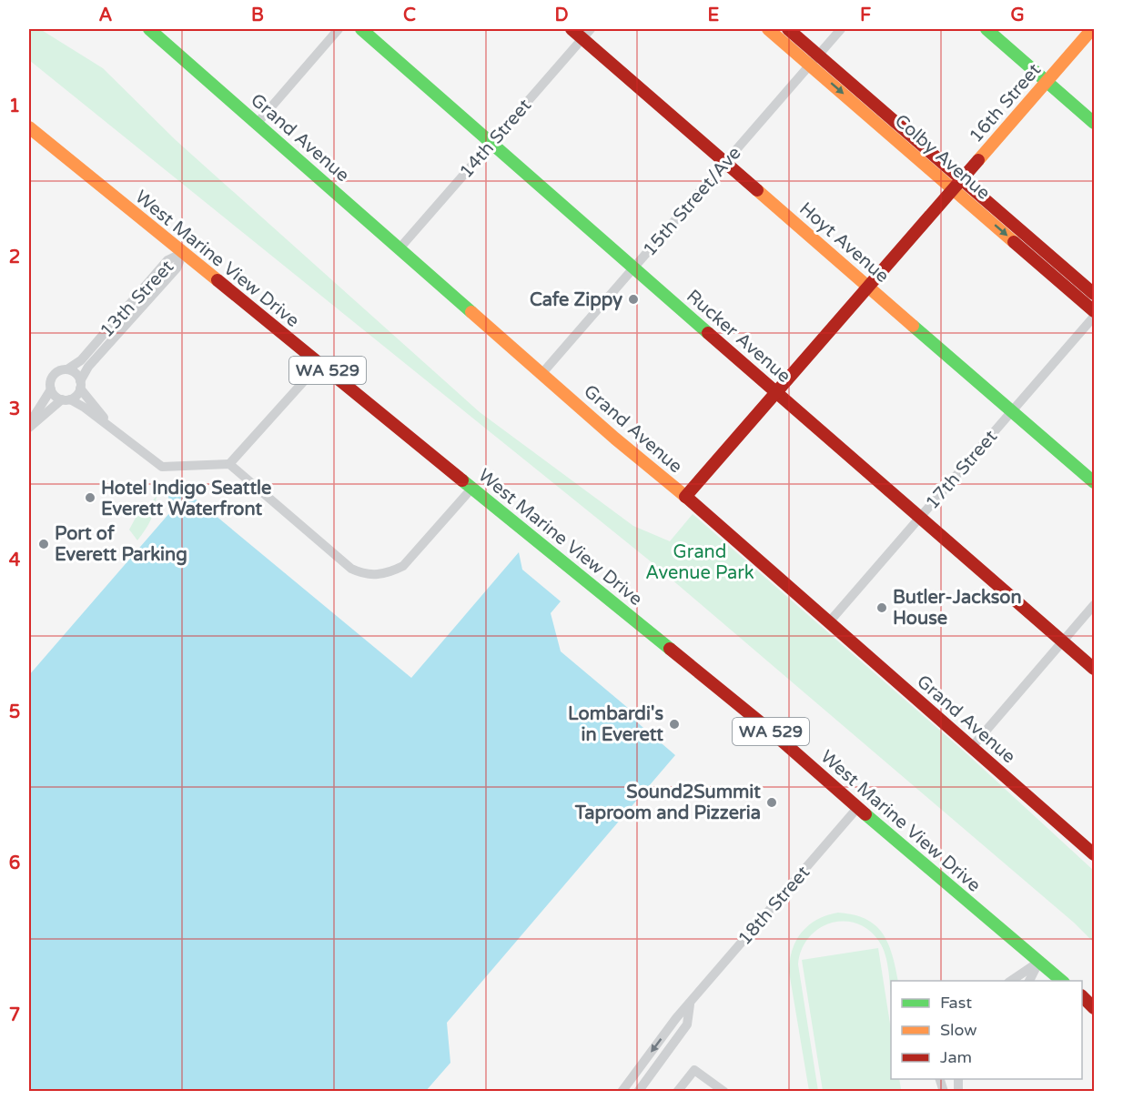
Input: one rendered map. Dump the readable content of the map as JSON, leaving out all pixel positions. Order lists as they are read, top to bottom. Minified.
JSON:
{"streets":{"street":["16th Street","Grand Avenue","14th Street","Colby Avenue","15th Street/Ave","Hoyt Avenue","West Marine View Drive","13th Street","Rucker Avenue","WA 529","17th Street","18th Street"]},"crossings":[["16th Street","Grand Avenue"],["16th Street","Colby Avenue"],["16th Street","Hoyt Avenue"],["16th Street","Rucker Avenue"],["Grand Avenue","14th Street"],["Grand Avenue","15th Street/Ave"],["Grand Avenue","17th Street"],["14th Street","Hoyt Avenue"],["14th Street","Rucker Avenue"],["Colby Avenue","15th Street/Ave"],["15th Street/Ave","Hoyt Avenue"],["15th Street/Ave","Rucker Avenue"],["Hoyt Avenue","17th Street"],["West Marine View Drive","13th Street"],["West Marine View Drive","18th Street"],["Rucker Avenue","17th Street"]],"parks":["Grand Avenue Park"],"places":["Cafe Zippy","Hotel Indigo Seattle Everett Waterfront","Port of Everett Parking","Butler-Jackson House","Lombardi's in Everett","Sound2Summit Taproom and Pizzeria"],"legend":["Fast","Slow","Jam"],"grid":{"columns":["A","B","C","D","E","F","G"],"rows":["1","2","3","4","5","6","7"]}}
